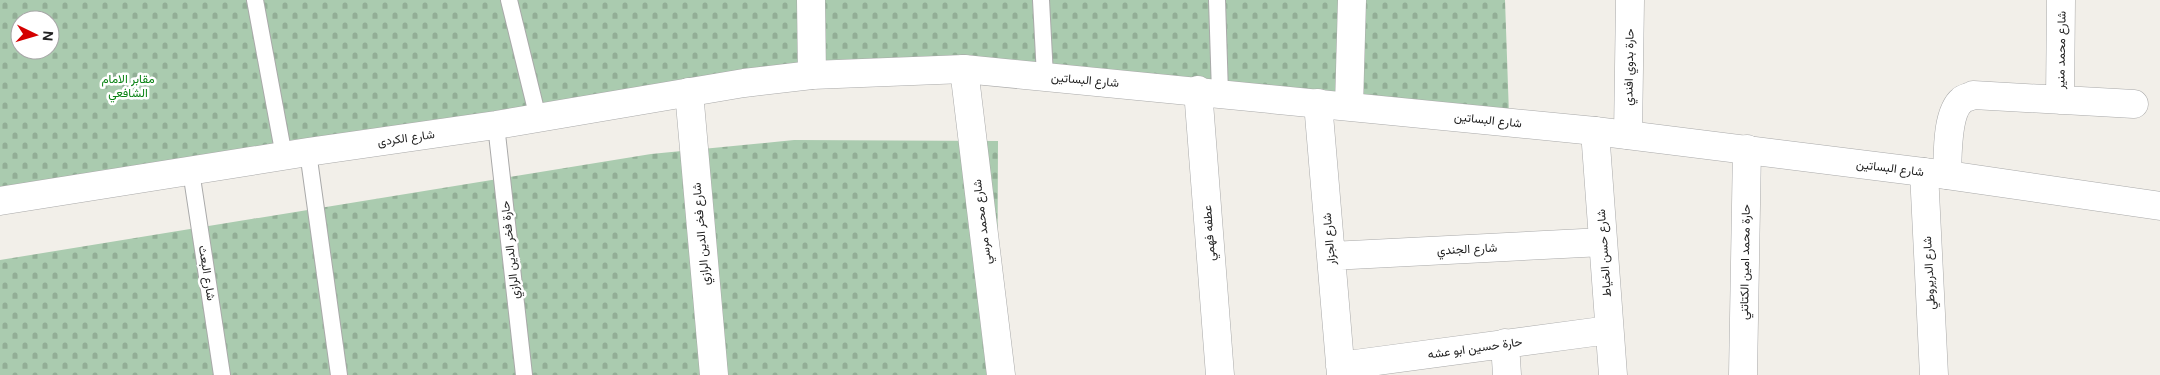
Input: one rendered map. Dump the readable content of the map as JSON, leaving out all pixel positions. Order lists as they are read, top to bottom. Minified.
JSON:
{"streets":{"street":["شارع محمد منير","حارة بدوي افندي","شارع البساتين","شارع الكردى","شارع محمد مرسي","عطفه فهمي","شارع فخر الدين الرازي","شارع الجزار","شارع الجندي","شارع حسن الخياط","حارة محمد امين الكتاتني","شارع الدريروطي","حارة حسين ابو عشه"],"lane":["حارة فخر الدين الرازي","شارع البعث"]},"crossings":[["شارع محمد منير","شارع الدريروطي"],["حارة بدوي افندي","شارع البساتين"],["شارع البساتين","شارع الكردى"],["شارع البساتين","شارع محمد مرسي"],["شارع البساتين","عطفه فهمي"],["شارع البساتين","شارع الجزار"],["شارع البساتين","شارع حسن الخياط"],["شارع البساتين","حارة محمد امين الكتاتني"],["شارع البساتين","شارع الدريروطي"],["شارع الكردى","شارع فخر الدين الرازي"],["شارع الكردى","حارة فخر الدين الرازي"],["شارع الكردى","شارع البعث"],["شارع الجزار","شارع الجندي"],["شارع الجزار","حارة حسين ابو عشه"],["شارع الجندي","شارع حسن الخياط"],["شارع حسن الخياط","حارة حسين ابو عشه"]],"parks":["مقابر الامام الشافعي"],"north":"right"}
